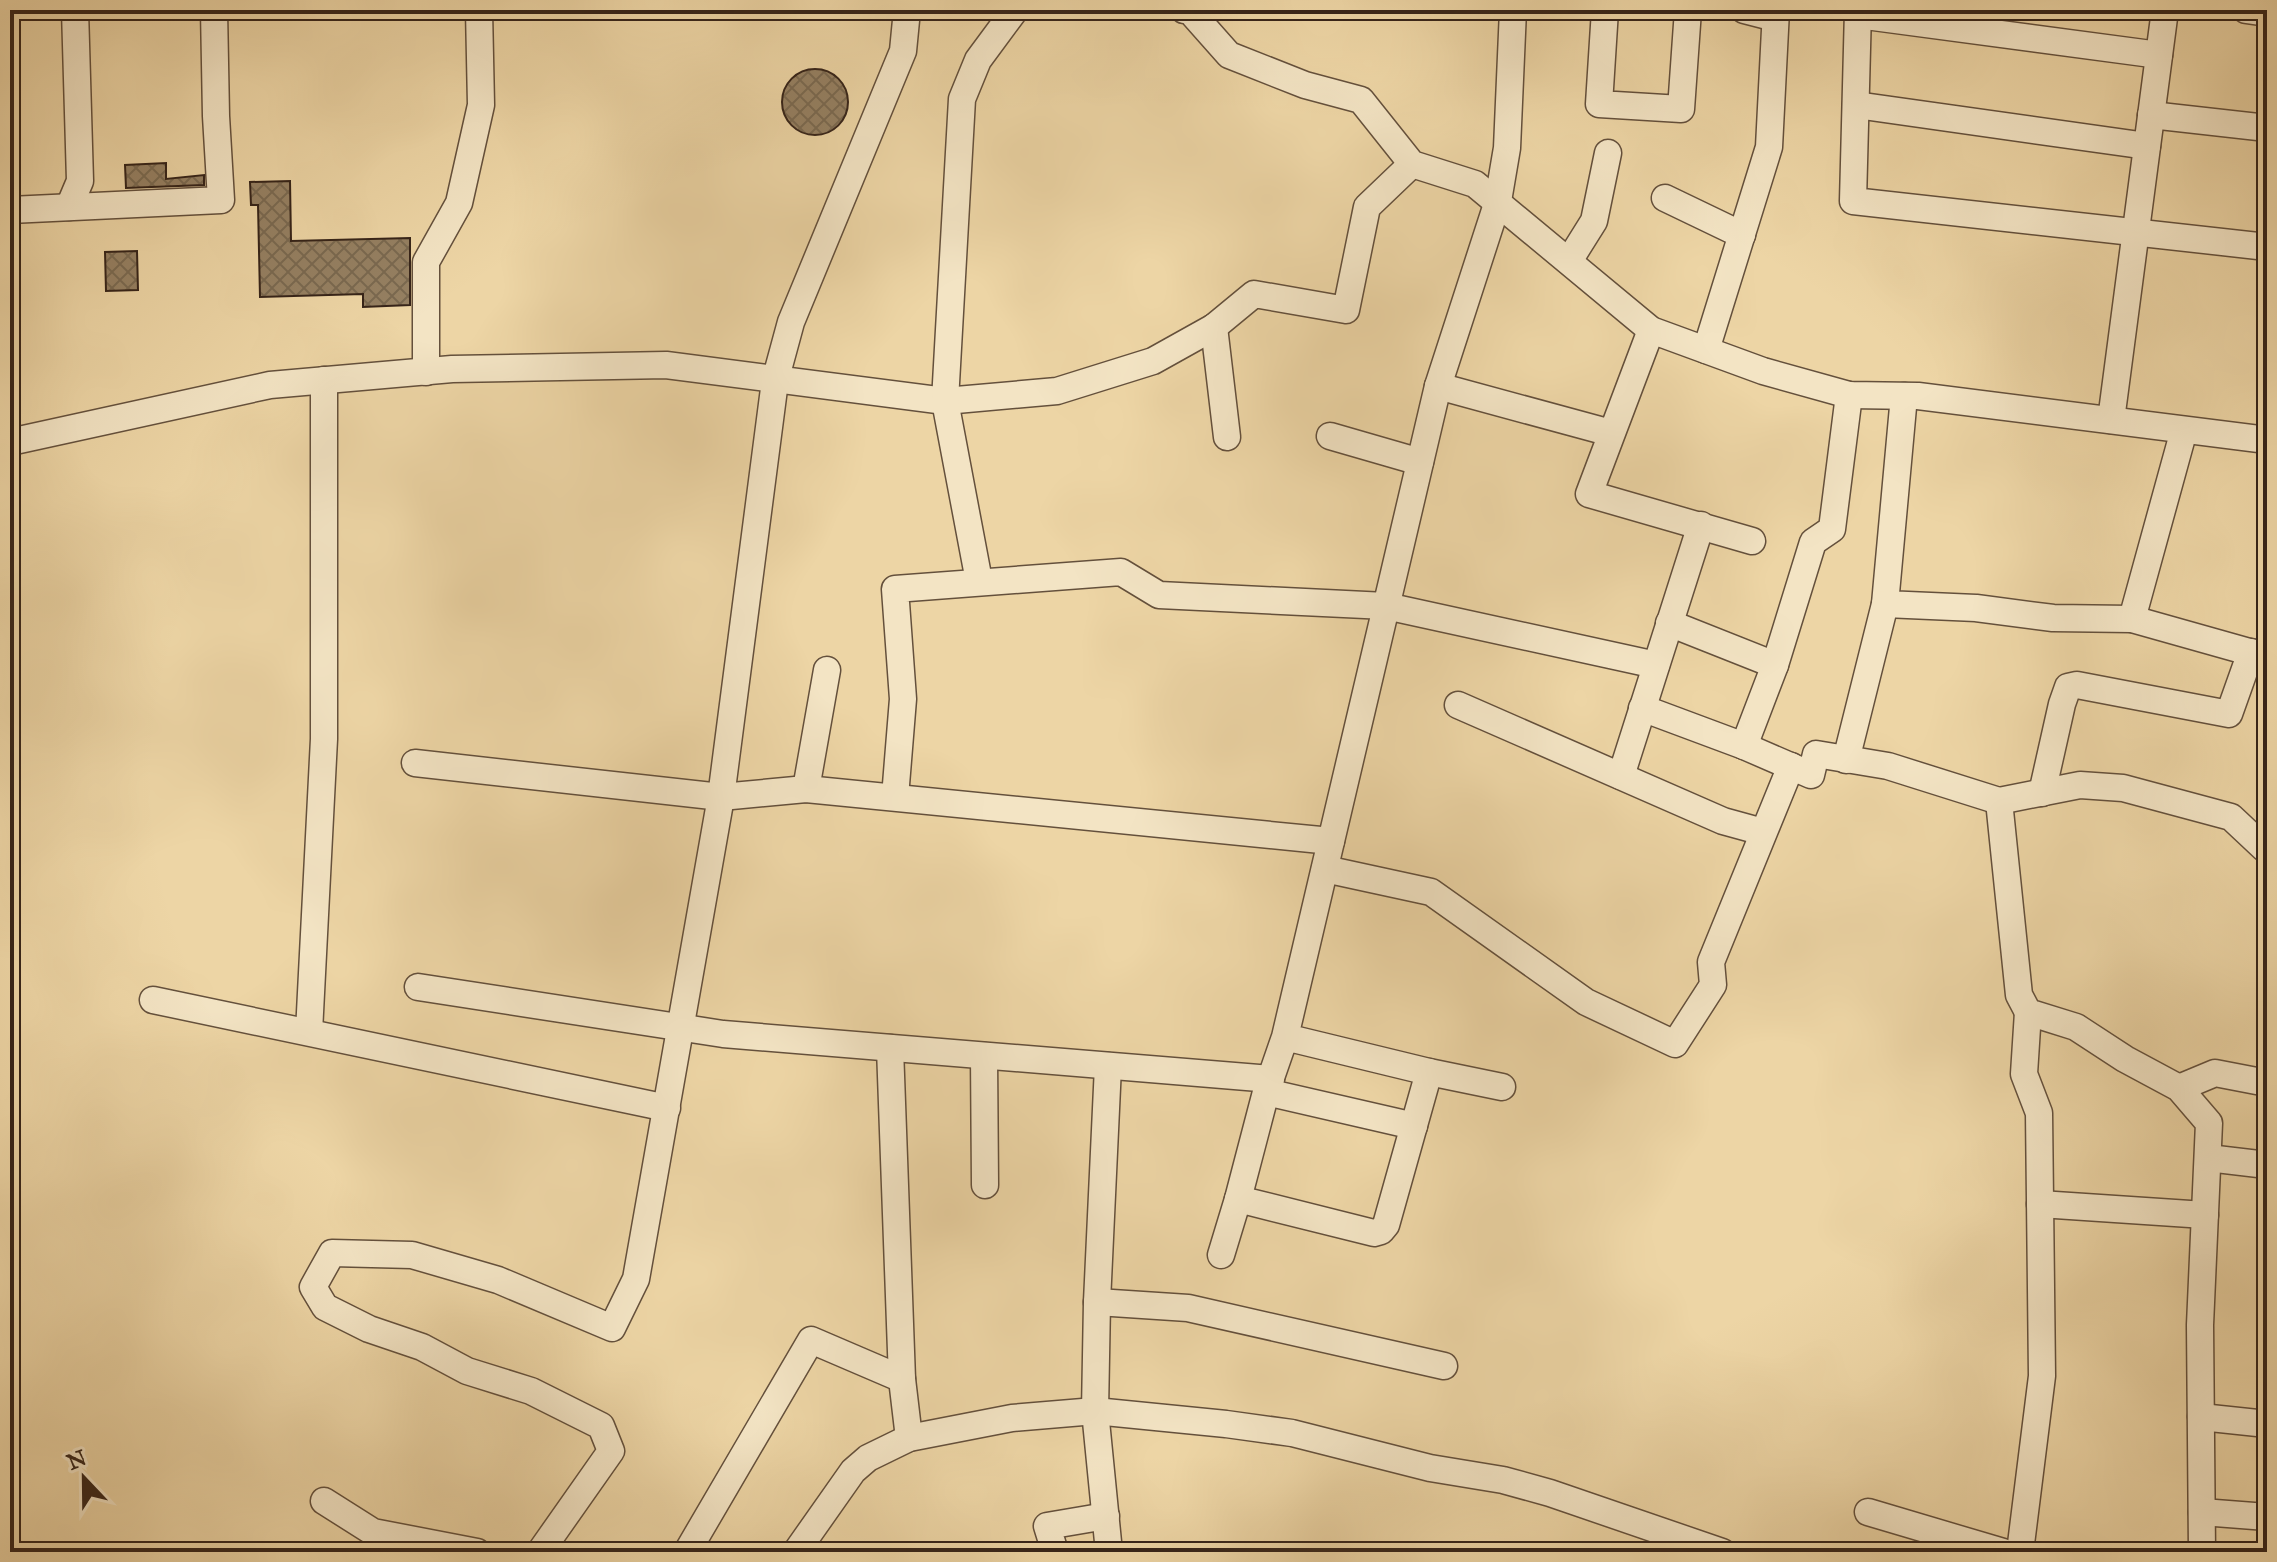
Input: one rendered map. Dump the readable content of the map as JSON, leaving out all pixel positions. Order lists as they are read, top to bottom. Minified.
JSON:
{"north":"top"}
